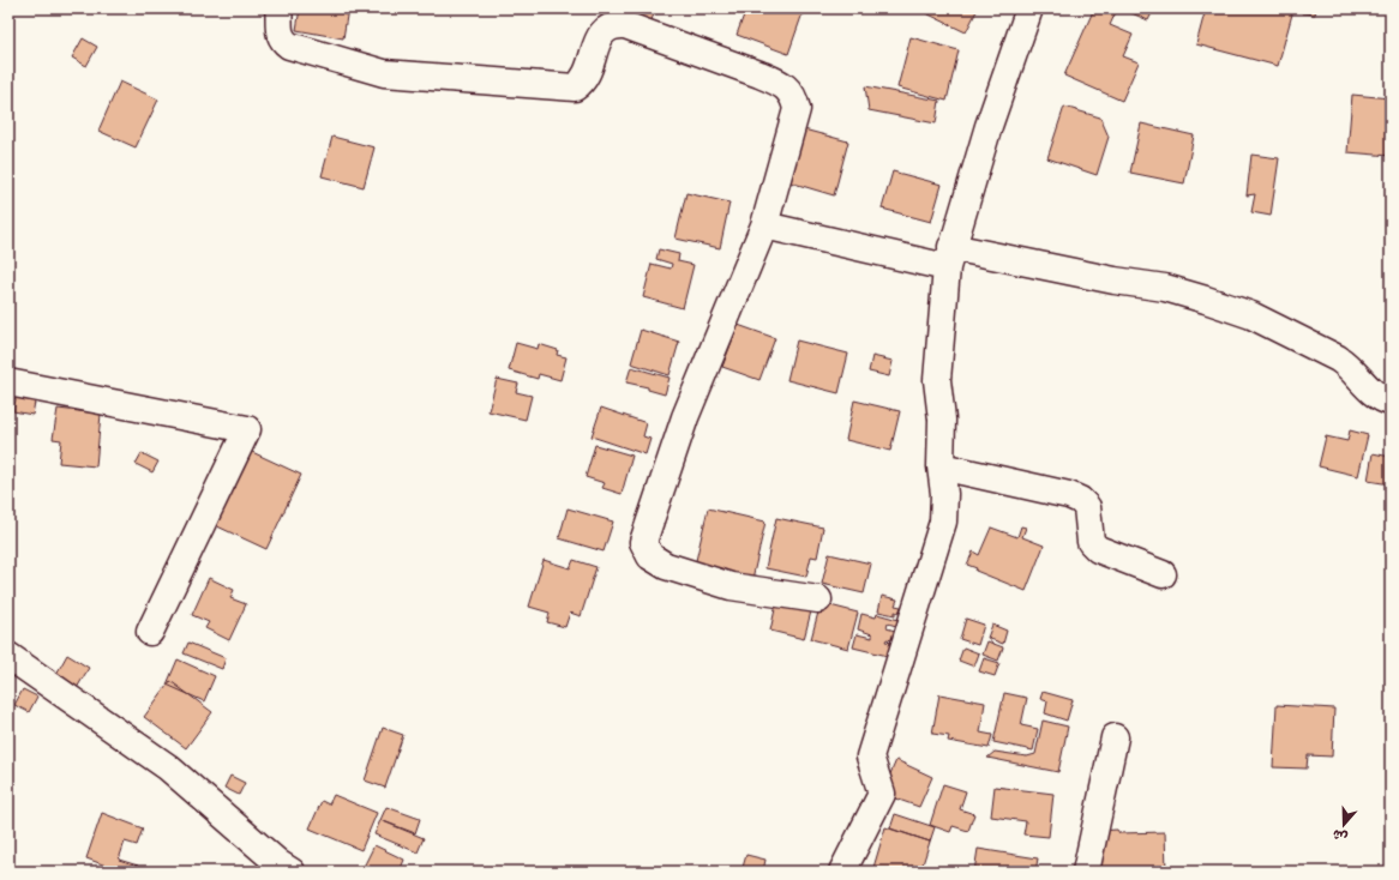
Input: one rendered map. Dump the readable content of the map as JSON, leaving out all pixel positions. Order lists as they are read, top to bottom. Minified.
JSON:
{"north":"bottom"}
